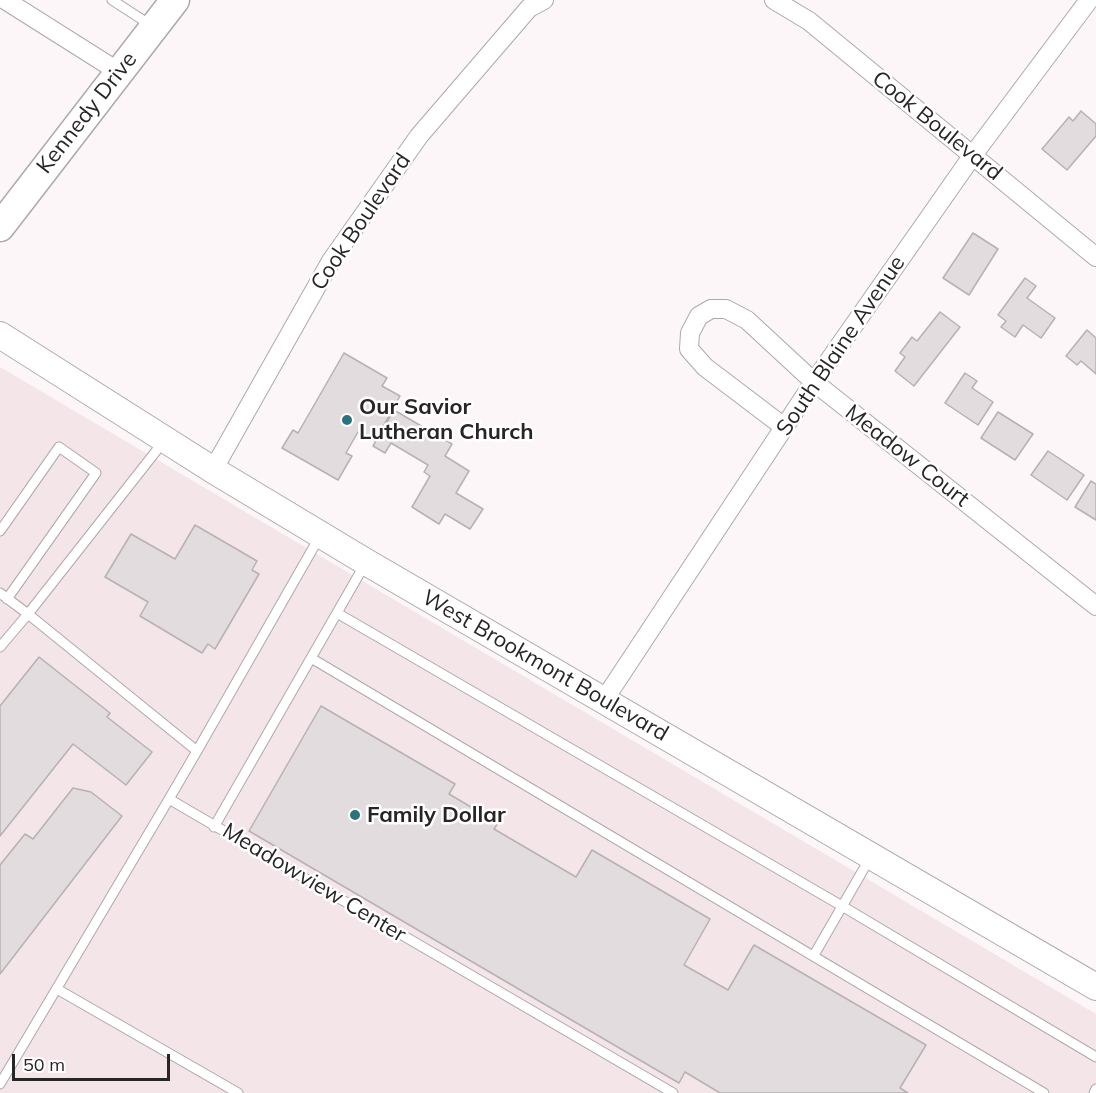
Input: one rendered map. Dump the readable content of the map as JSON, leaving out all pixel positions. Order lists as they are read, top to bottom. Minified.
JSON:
{"streets":{"main road":["Kennedy Drive","West Brookmont Boulevard"],"street":["Cook Boulevard","South Blaine Avenue","Meadow Court"],"lane":["Meadowview Center"]},"crossings":[["Cook Boulevard","South Blaine Avenue"],["Cook Boulevard","West Brookmont Boulevard"],["South Blaine Avenue","Meadow Court"],["South Blaine Avenue","West Brookmont Boulevard"],["West Brookmont Boulevard","Meadowview Center"]],"places":["Our Savior Lutheran Church","Family Dollar"],"scale_bar":"50 m"}
